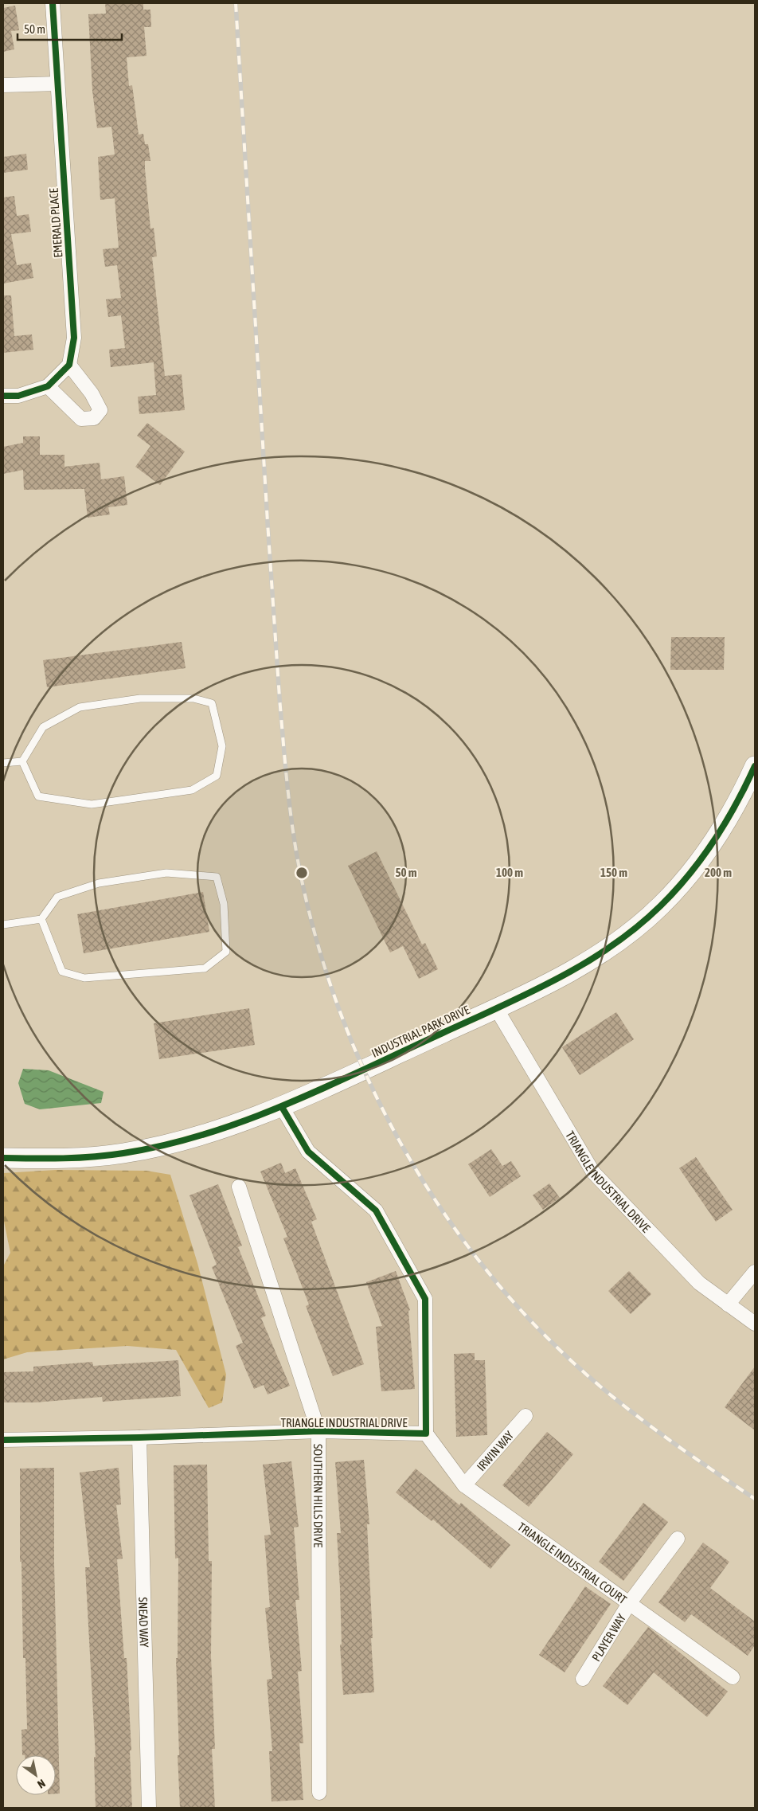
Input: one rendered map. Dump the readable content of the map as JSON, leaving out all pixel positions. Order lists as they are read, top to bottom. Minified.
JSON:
{"streets":{"street":["EMERALD PLACE","INDUSTRIAL PARK DRIVE","TRIANGLE INDUSTRIAL DRIVE","IRWIN WAY","SOUTHERN HILLS DRIVE","TRIANGLE INDUSTRIAL COURT","SNEAD WAY","PLAYER WAY"]},"crossings":[["INDUSTRIAL PARK DRIVE","TRIANGLE INDUSTRIAL DRIVE"],["TRIANGLE INDUSTRIAL DRIVE","SOUTHERN HILLS DRIVE"],["TRIANGLE INDUSTRIAL DRIVE","TRIANGLE INDUSTRIAL COURT"],["TRIANGLE INDUSTRIAL DRIVE","SNEAD WAY"],["IRWIN WAY","TRIANGLE INDUSTRIAL COURT"],["TRIANGLE INDUSTRIAL COURT","PLAYER WAY"]],"scale_bar":"50 m","north":"bottom right","rings":["50 m","100 m","150 m","200 m"]}
